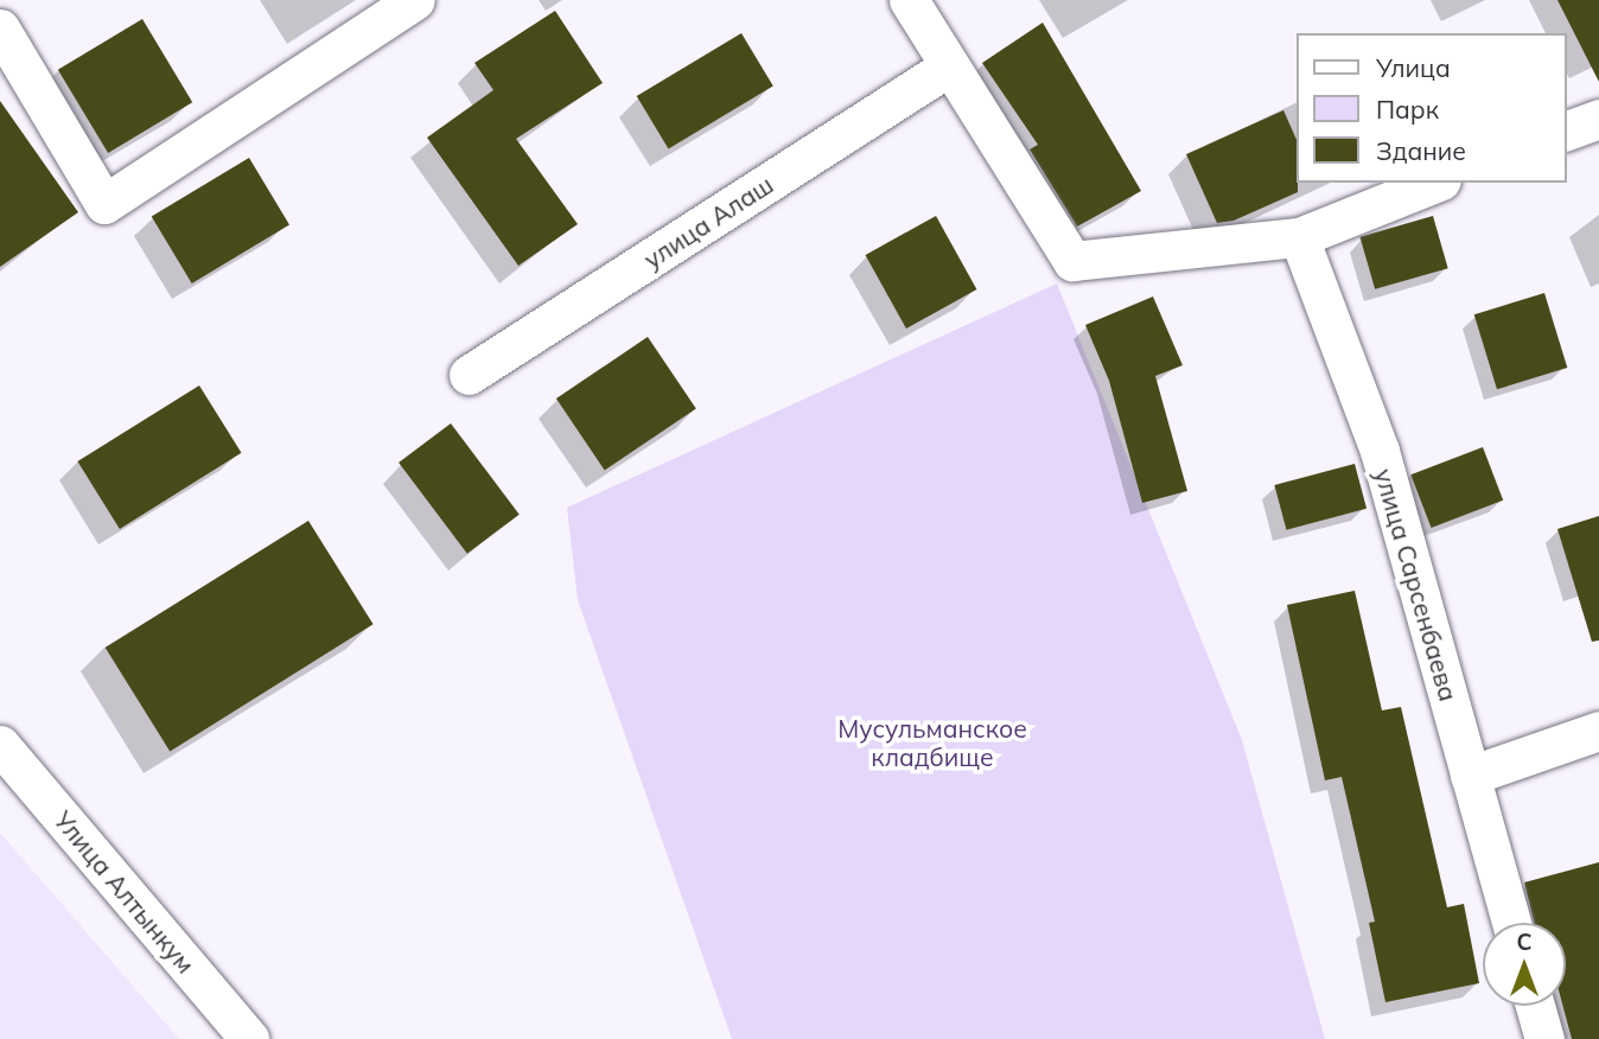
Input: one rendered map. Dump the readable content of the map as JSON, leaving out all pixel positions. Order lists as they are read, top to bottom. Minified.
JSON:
{"streets":{"street":["улица Алаш","улица Сарсенбаева","Улица Алтынкум"]},"parks":["Мусульманское кладбище"],"legend":["Улица","Парк","Здание"],"north":"top"}
